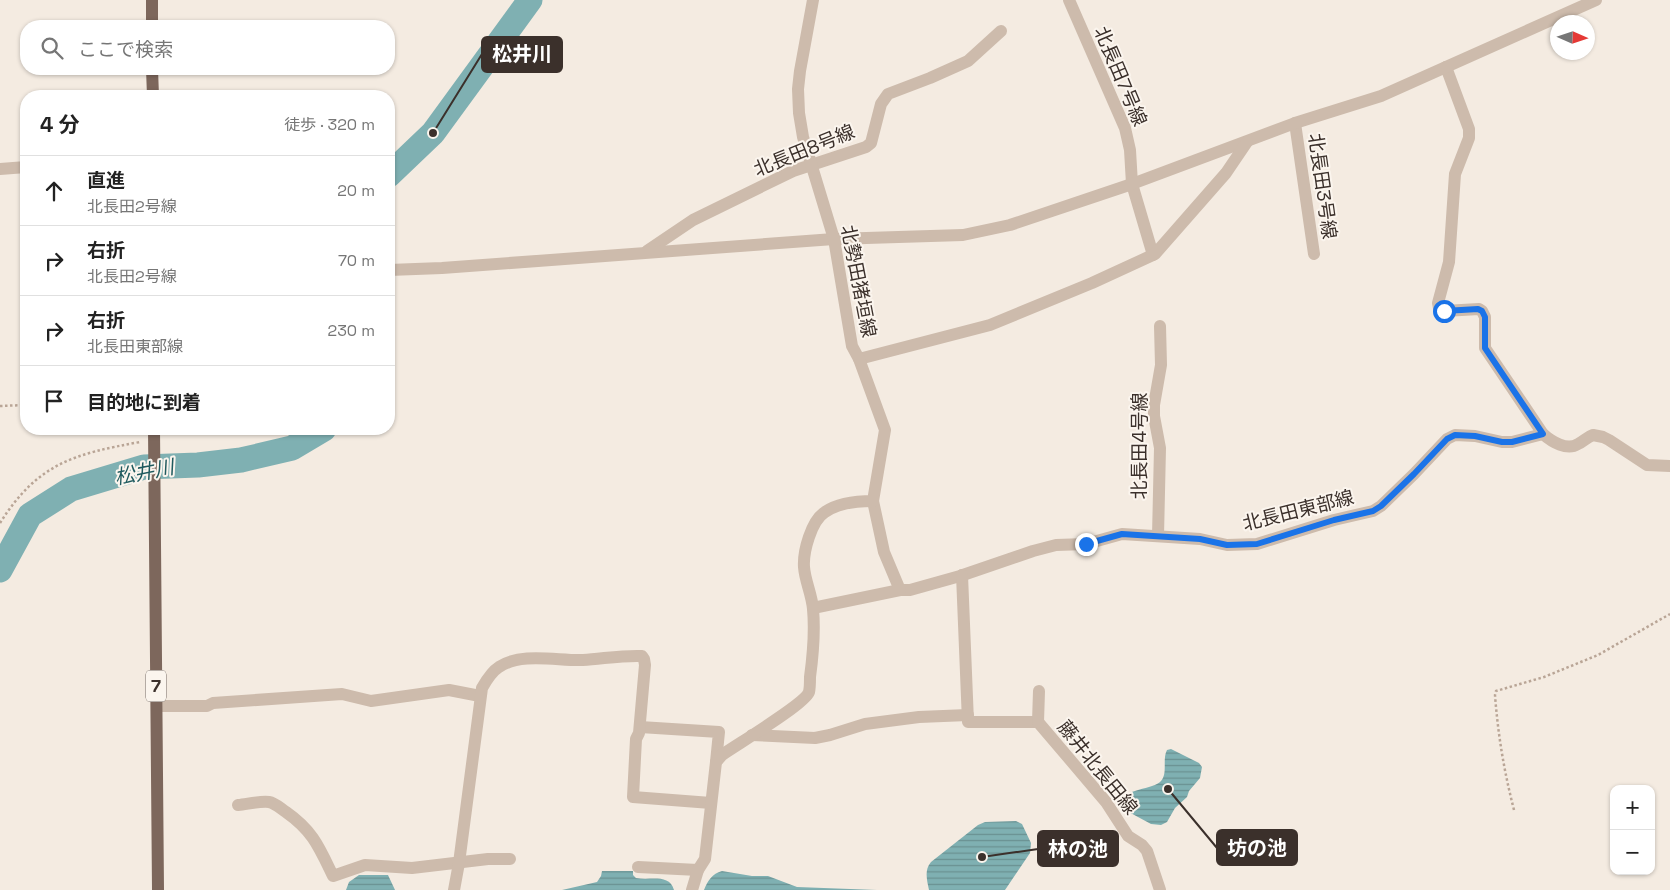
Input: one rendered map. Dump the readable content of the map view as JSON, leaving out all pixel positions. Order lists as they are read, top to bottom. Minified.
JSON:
{"streets":{"main road":["7"],"street":["北長田7号線","北長田8号線","北長田3号線","北勢田猪垣線","北長田4号線","北長田東部線","藤井北長田線"]},"crossings":[["北長田8号線","北勢田猪垣線"],["北長田4号線","北長田東部線"]],"water":["松井川"],"places":["松井川","坊の池","林の池"],"north":"right","page":{"search":"ここで検索","heading":["4 分","徒歩 · 320 m"],"list":[["直進","北長田2号線","20 m"],["右折","北長田2号線","70 m"],["右折","北長田東部線","230 m"],"目的地に到着"],"map_buttons":["+","−"]}}
